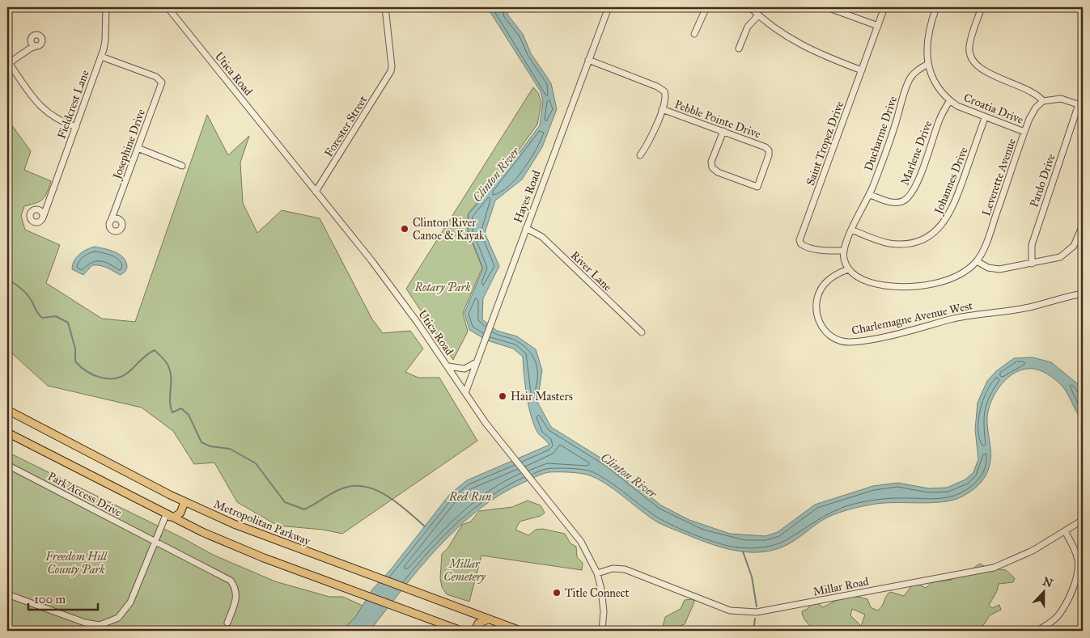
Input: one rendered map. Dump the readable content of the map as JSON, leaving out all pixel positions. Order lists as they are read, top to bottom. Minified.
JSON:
{"streets":{"main road":["Metropolitan Parkway"],"street":["Utica Road","Fieldcrest Lane","Croatia Drive","Pebble Pointe Drive","Forester Street","Ducharme Drive","Saint Tropez Drive","Josephine Drive","Marlene Drive","Leverette Avenue","Johannes Drive","Pardo Drive","Hayes Road","River Lane","Charlemagne Avenue West","Park Access Drive","Millar Road"]},"crossings":[["Utica Road","Forester Street"],["Utica Road","Hayes Road"],["Utica Road","Millar Road"],["Fieldcrest Lane","Josephine Drive"],["Croatia Drive","Ducharme Drive"],["Croatia Drive","Marlene Drive"],["Croatia Drive","Leverette Avenue"],["Croatia Drive","Johannes Drive"],["Pebble Pointe Drive","Hayes Road"],["Ducharme Drive","Saint Tropez Drive"],["Ducharme Drive","Marlene Drive"],["Ducharme Drive","Johannes Drive"],["Hayes Road","River Lane"]],"water":["Clinton River","Red Run"],"parks":["Rotary Park","Freedom Hill County Park","Millar Cemetery"],"places":["Clinton River Canoe & Kayak","Hair Masters","Title Connect"],"scale_bar":"100 m","north":"top"}
